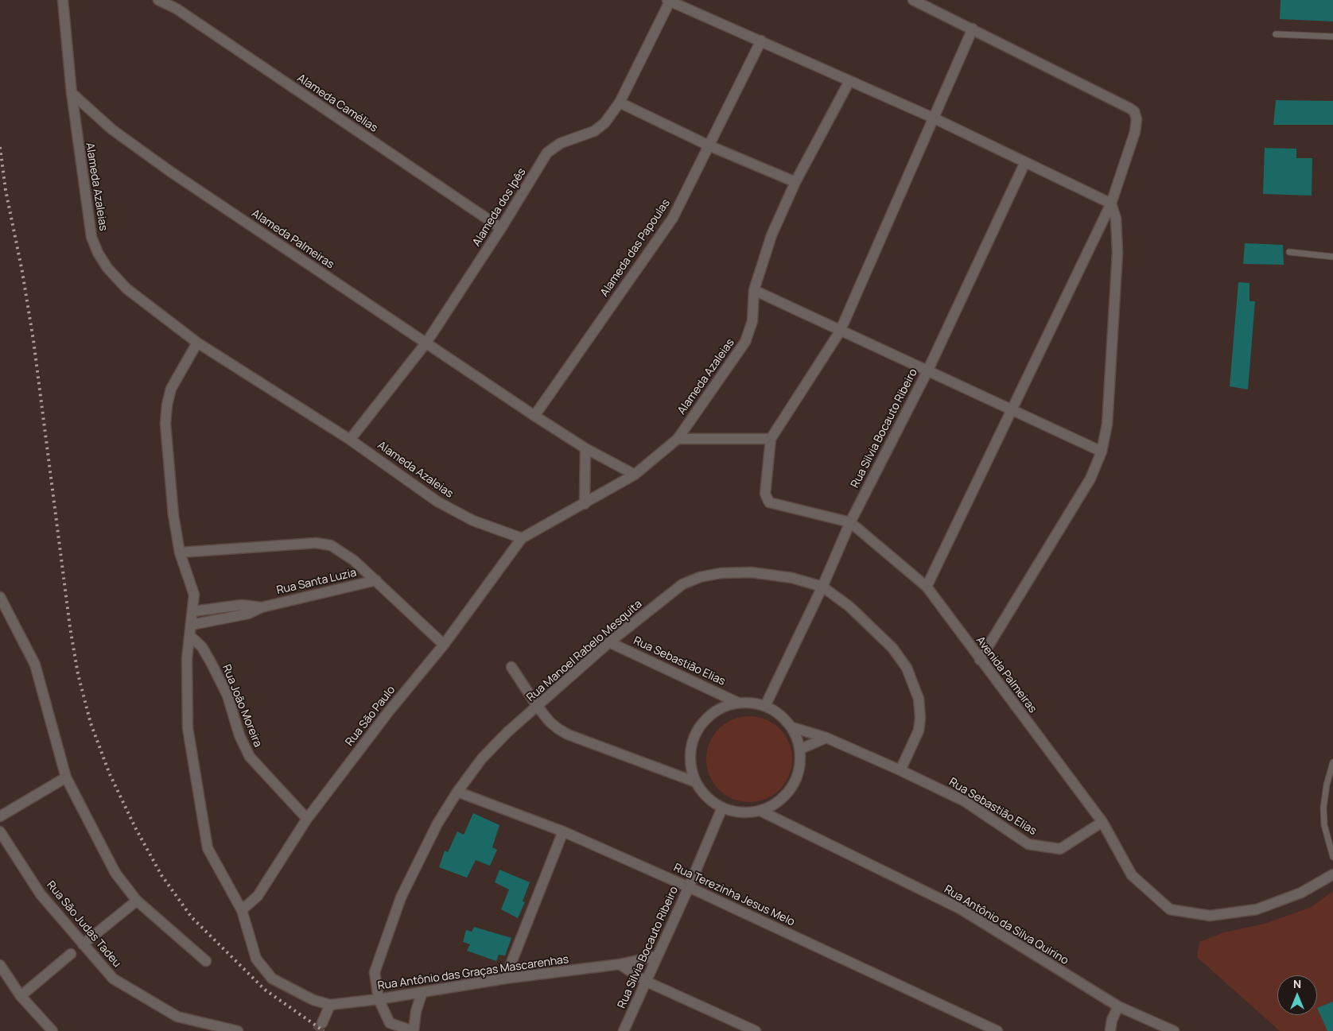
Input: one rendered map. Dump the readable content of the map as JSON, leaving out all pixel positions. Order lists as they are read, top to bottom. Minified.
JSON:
{"streets":{"street":["Alameda Camélias","Alameda Azaleias","Alameda dos Ipês","Alameda Palmeiras","Alameda das Papoulas","Rua Silvia Bocauto Ribeiro","Rua Santa Luzia","Rua Manoel Rabelo Mesquita","Rua Sebastião Elias","Avenida Palmeiras","Rua João Moreira","Rua São Paulo","Rua Terezinha Jesus Melo","Rua São Judas Tadeu","Rua Antônio da Silva Quirino","Rua Antônio das Graças Mascarenhas"]},"crossings":[["Alameda Camélias","Alameda dos Ipês"],["Alameda Azaleias","Alameda dos Ipês"],["Alameda Azaleias","Alameda Palmeiras"],["Alameda Azaleias","Rua São Paulo"],["Alameda dos Ipês","Alameda Palmeiras"],["Alameda Palmeiras","Alameda das Papoulas"],["Rua Silvia Bocauto Ribeiro","Rua Manoel Rabelo Mesquita"],["Rua Silvia Bocauto Ribeiro","Rua Sebastião Elias"],["Rua Silvia Bocauto Ribeiro","Avenida Palmeiras"],["Rua Silvia Bocauto Ribeiro","Rua Terezinha Jesus Melo"],["Rua Silvia Bocauto Ribeiro","Rua Antônio da Silva Quirino"],["Rua Silvia Bocauto Ribeiro","Rua Antônio das Graças Mascarenhas"],["Rua Manoel Rabelo Mesquita","Rua Sebastião Elias"],["Rua Manoel Rabelo Mesquita","Rua Terezinha Jesus Melo"],["Rua Manoel Rabelo Mesquita","Rua Antônio das Graças Mascarenhas"],["Rua Sebastião Elias","Avenida Palmeiras"],["Rua Sebastião Elias","Rua Antônio da Silva Quirino"],["Rua João Moreira","Rua São Paulo"]],"north":"top"}
